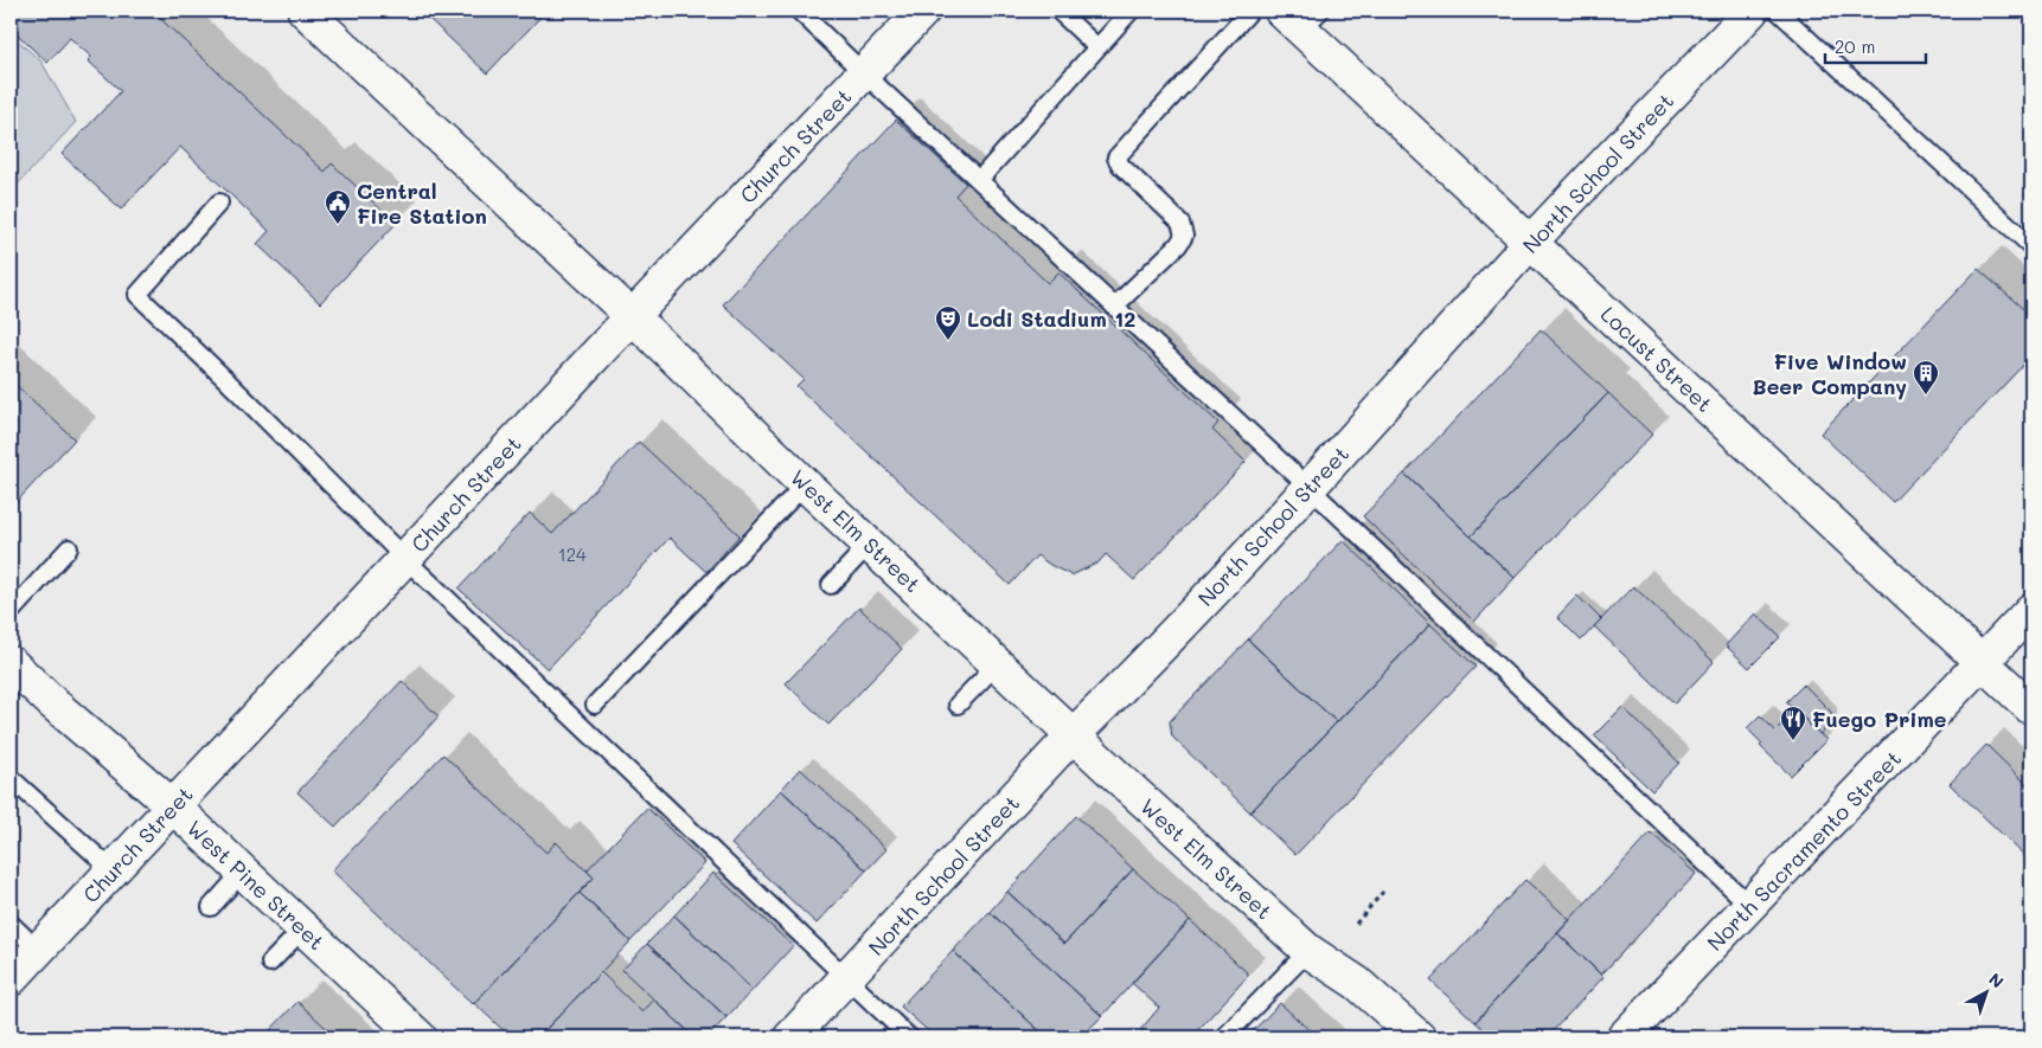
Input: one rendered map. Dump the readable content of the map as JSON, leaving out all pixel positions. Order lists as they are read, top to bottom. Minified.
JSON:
{"streets":{"street":["Church Street","North School Street","Locust Street","West Elm Street","North Sacramento Street","West Pine Street"]},"crossings":[["Church Street","West Elm Street"],["Church Street","West Pine Street"],["North School Street","Locust Street"],["North School Street","West Elm Street"],["Locust Street","North Sacramento Street"]],"places":{"public building":["Central Fire Station"],"theatre":["Lodi Stadium 12"],"building":["Five Window Beer Company"],"restaurant":["Fuego Prime"]},"house_numbers":["124"],"scale_bar":"20 m","north":"top right"}
